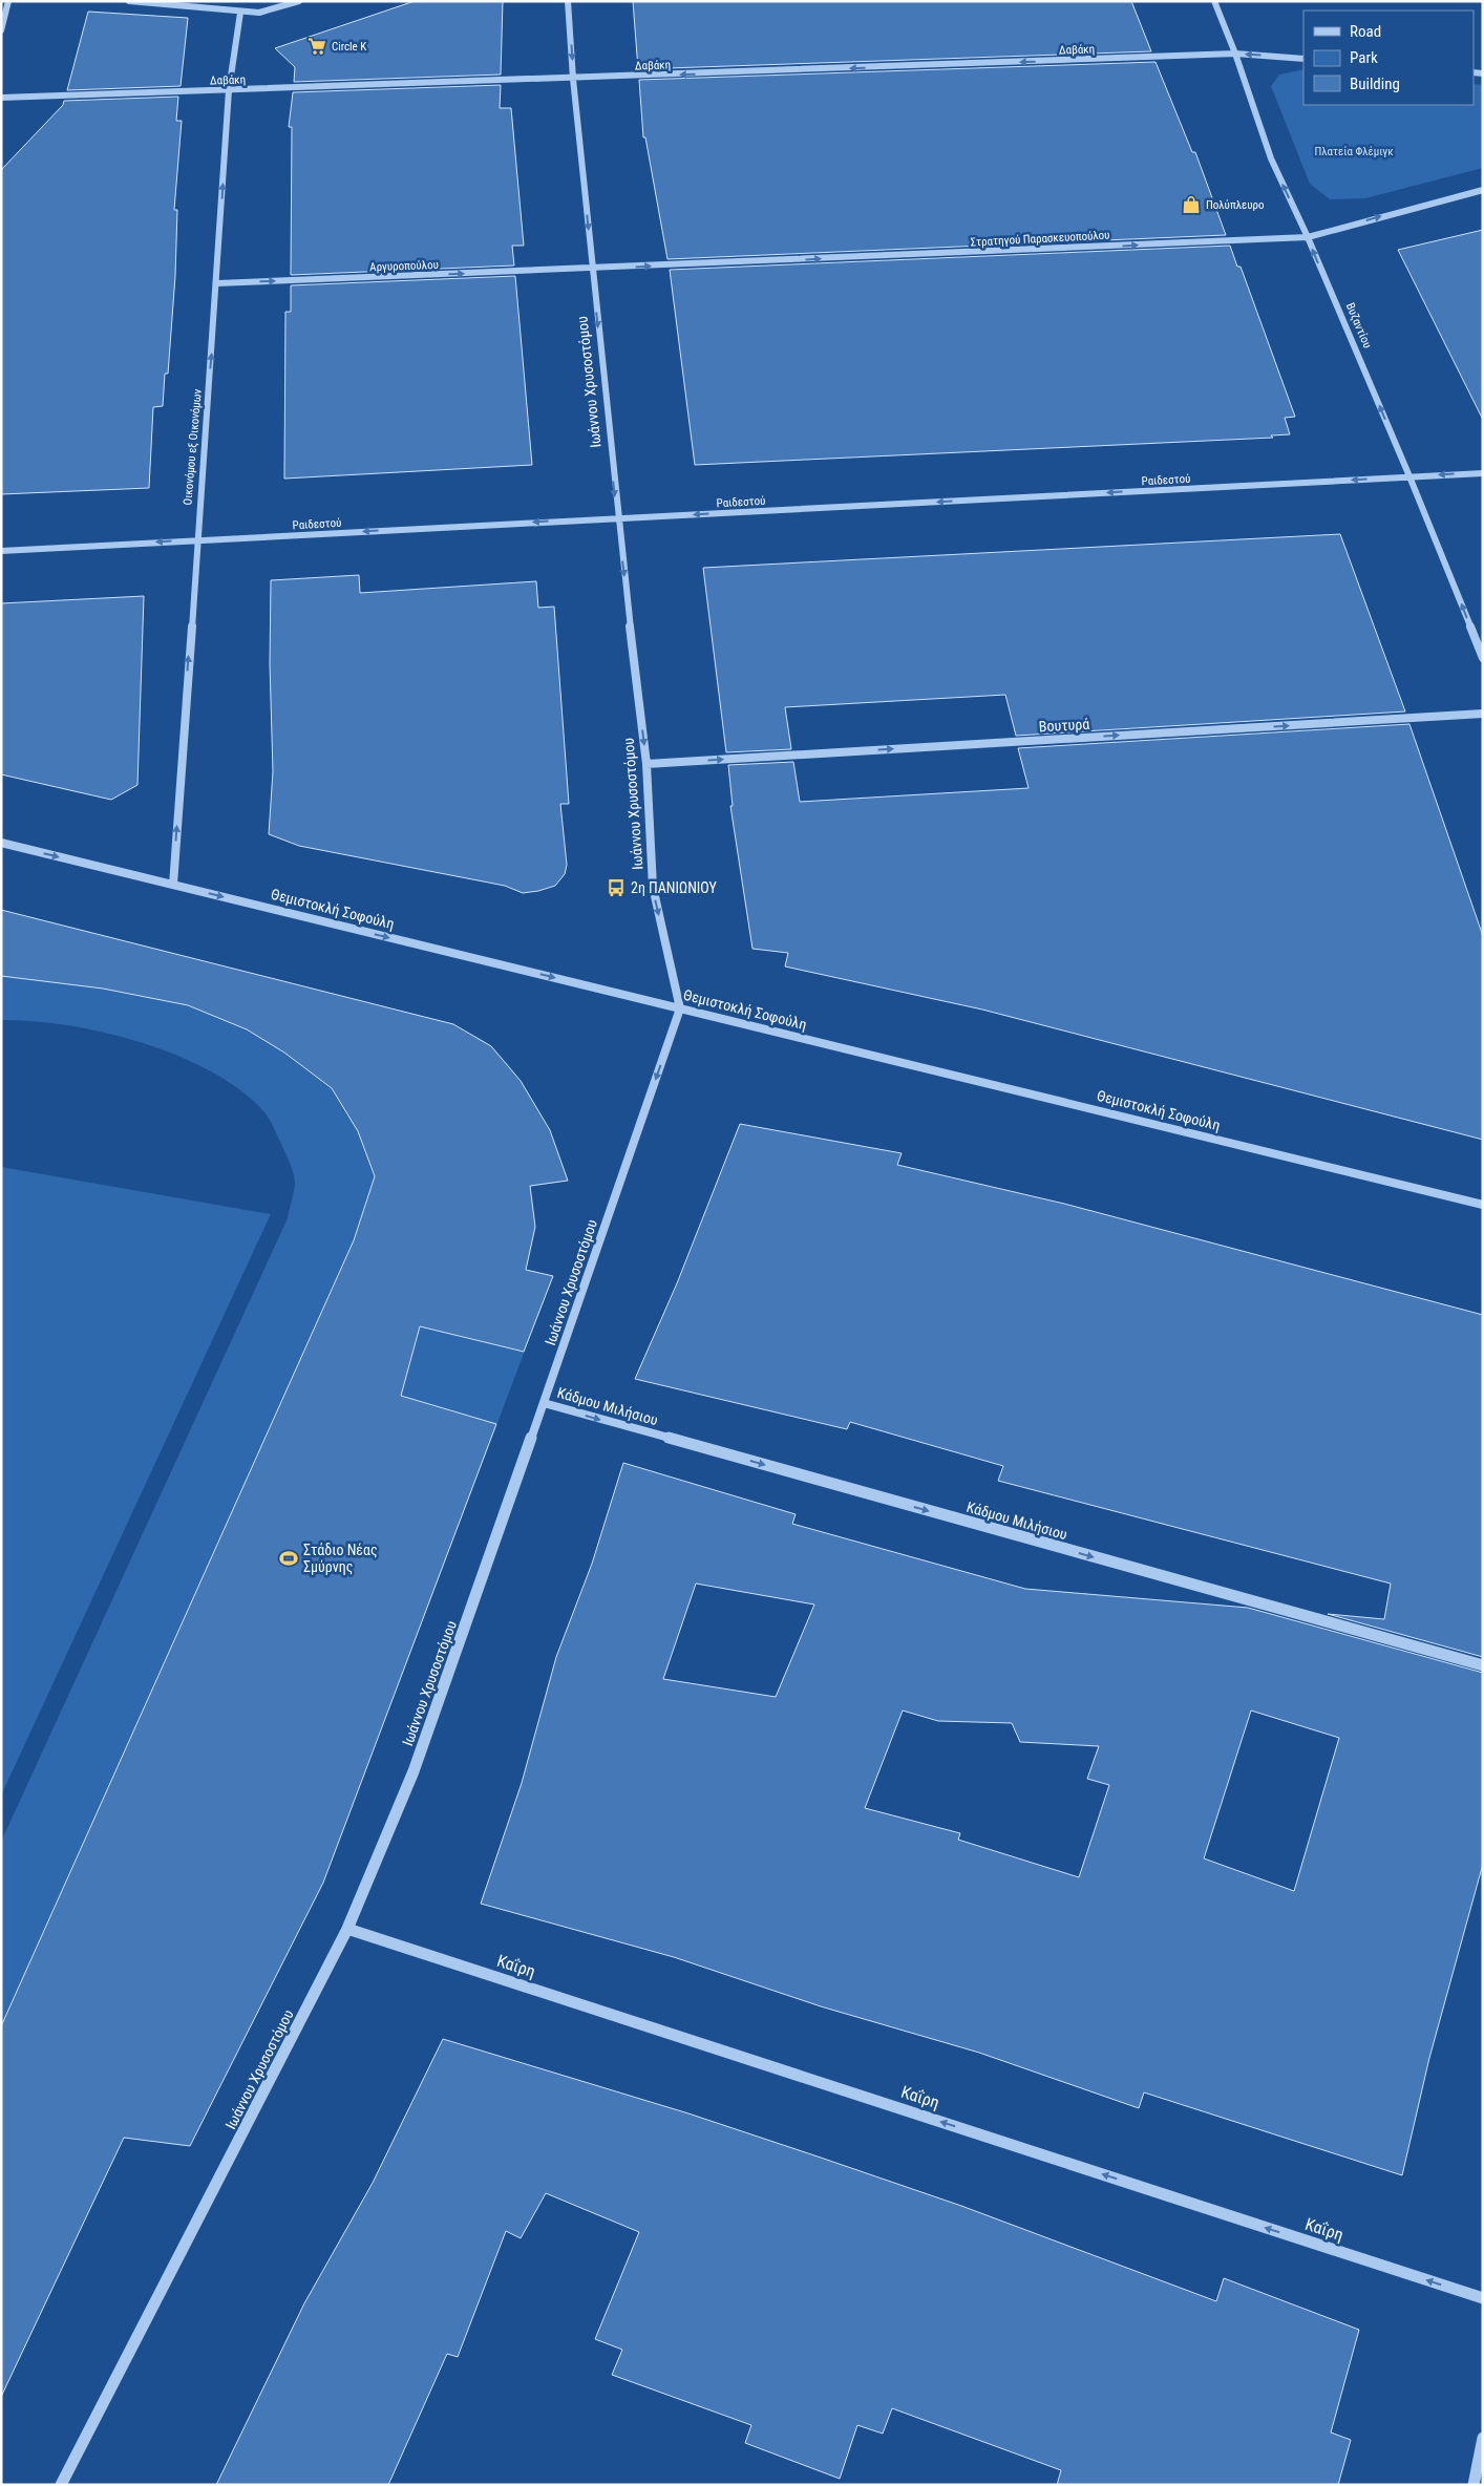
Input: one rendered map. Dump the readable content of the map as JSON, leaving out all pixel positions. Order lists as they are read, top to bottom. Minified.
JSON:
{"streets":{"street":["Δαβάκη","Στρατηγού Παρασκευοπούλου","Αργυροπούλου","Βυζαντίου","Ιωάννου Χρυσοστόμου","Οικονόμου εξ Οικονόμων","Ραιδεστού","Βουτυρά","Θεμιστοκλή Σοφούλη","Κάδμου Μιλήσιου","Καΐρη"]},"crossings":[["Δαβάκη","Βυζαντίου"],["Δαβάκη","Ιωάννου Χρυσοστόμου"],["Δαβάκη","Οικονόμου εξ Οικονόμων"],["Στρατηγού Παρασκευοπούλου","Αργυροπούλου"],["Στρατηγού Παρασκευοπούλου","Βυζαντίου"],["Στρατηγού Παρασκευοπούλου","Ιωάννου Χρυσοστόμου"],["Αργυροπούλου","Ιωάννου Χρυσοστόμου"],["Αργυροπούλου","Οικονόμου εξ Οικονόμων"],["Βυζαντίου","Ραιδεστού"],["Ιωάννου Χρυσοστόμου","Ραιδεστού"],["Ιωάννου Χρυσοστόμου","Βουτυρά"],["Ιωάννου Χρυσοστόμου","Θεμιστοκλή Σοφούλη"],["Ιωάννου Χρυσοστόμου","Κάδμου Μιλήσιου"],["Ιωάννου Χρυσοστόμου","Καΐρη"],["Οικονόμου εξ Οικονόμων","Ραιδεστού"],["Οικονόμου εξ Οικονόμων","Θεμιστοκλή Σοφούλη"]],"one_way":["Δαβάκη","Στρατηγού Παρασκευοπούλου","Αργυροπούλου","Βυζαντίου","Ιωάννου Χρυσοστόμου","Οικονόμου εξ Οικονόμων","Ραιδεστού","Βουτυρά","Θεμιστοκλή Σοφούλη","Κάδμου Μιλήσιου","Καΐρη"],"parks":["Πλατεία Φλέμιγκ"],"places":{"supermarket":["Circle K"],"shop":["Πολύπλευρο"],"bus stop":["2η ΠΑΝΙΩΝΙΟΥ"],"sports":["Στάδιο Νέας Σμύρνης"]},"legend":["Road","Park","Building"]}
